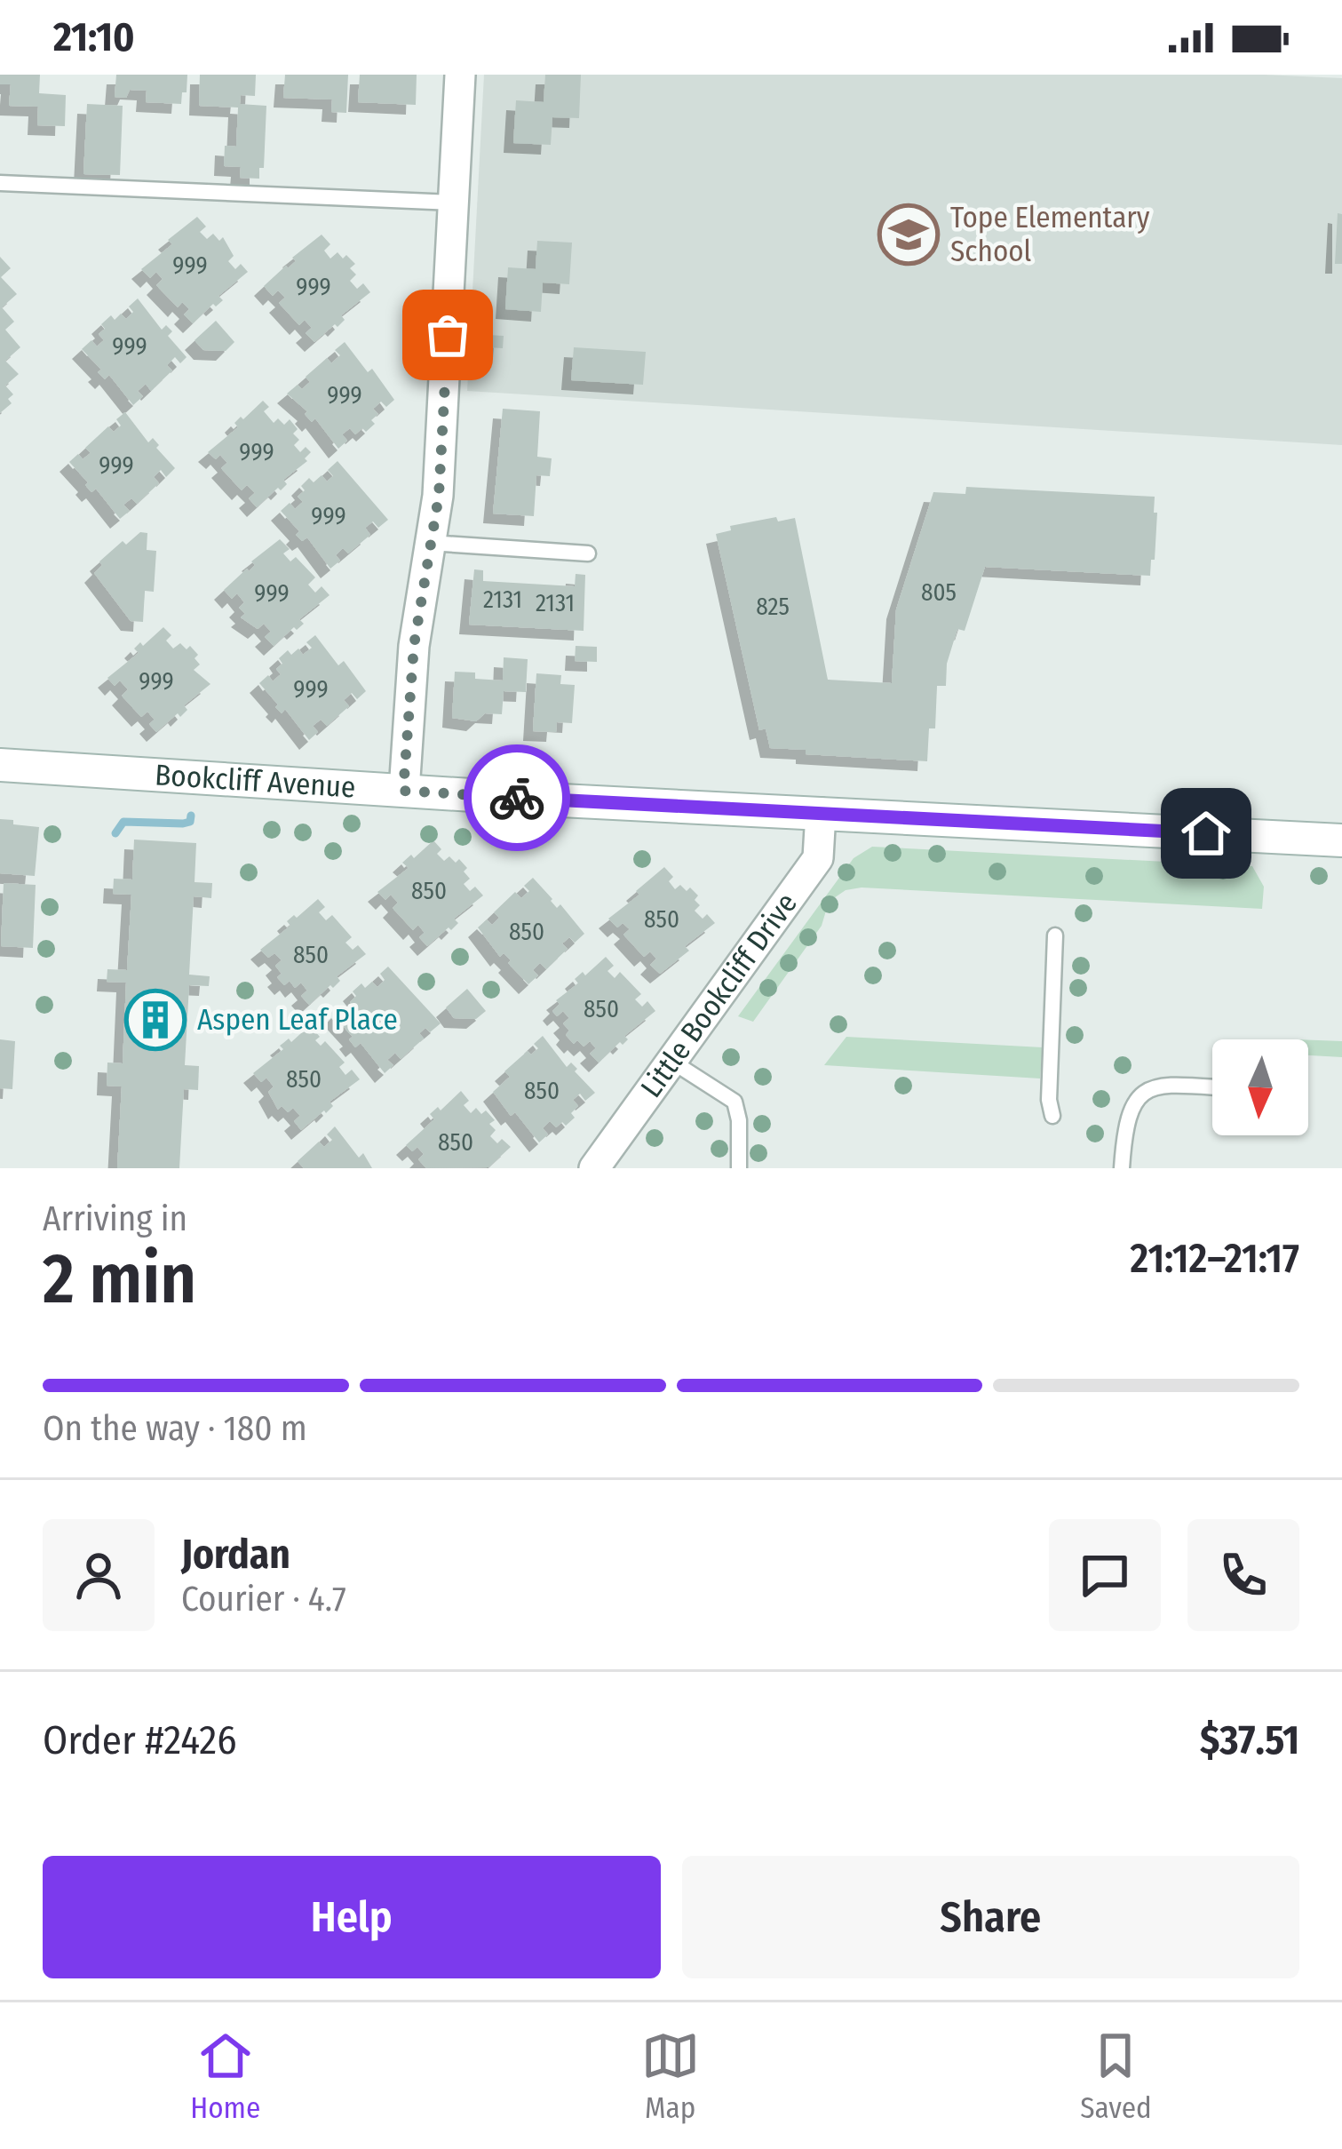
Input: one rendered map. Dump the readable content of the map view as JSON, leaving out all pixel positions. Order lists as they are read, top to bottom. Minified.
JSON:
{"streets":{"street":["Bookcliff Avenue","Little Bookcliff Drive"]},"crossings":[["Bookcliff Avenue","Little Bookcliff Drive"]],"places":{"school or university":["Tope Elementary School"],"building":["Aspen Leaf Place"]},"house_numbers":["999","999","999","999","999","999","999","805","999","2131","2131","825","999","999","850","850","850","850","850","850","850","850"],"north":"bottom","page":{"status":"21:10","heading":["2 min","Arriving in","21:12–21:17"],"panel":["Jordan","Courier · 4.7","Order #2426","$37.51"],"bar":"On the way · 180 m","buttons":["Help","Share"],"tabs":["Home","Map","Saved"]}}
